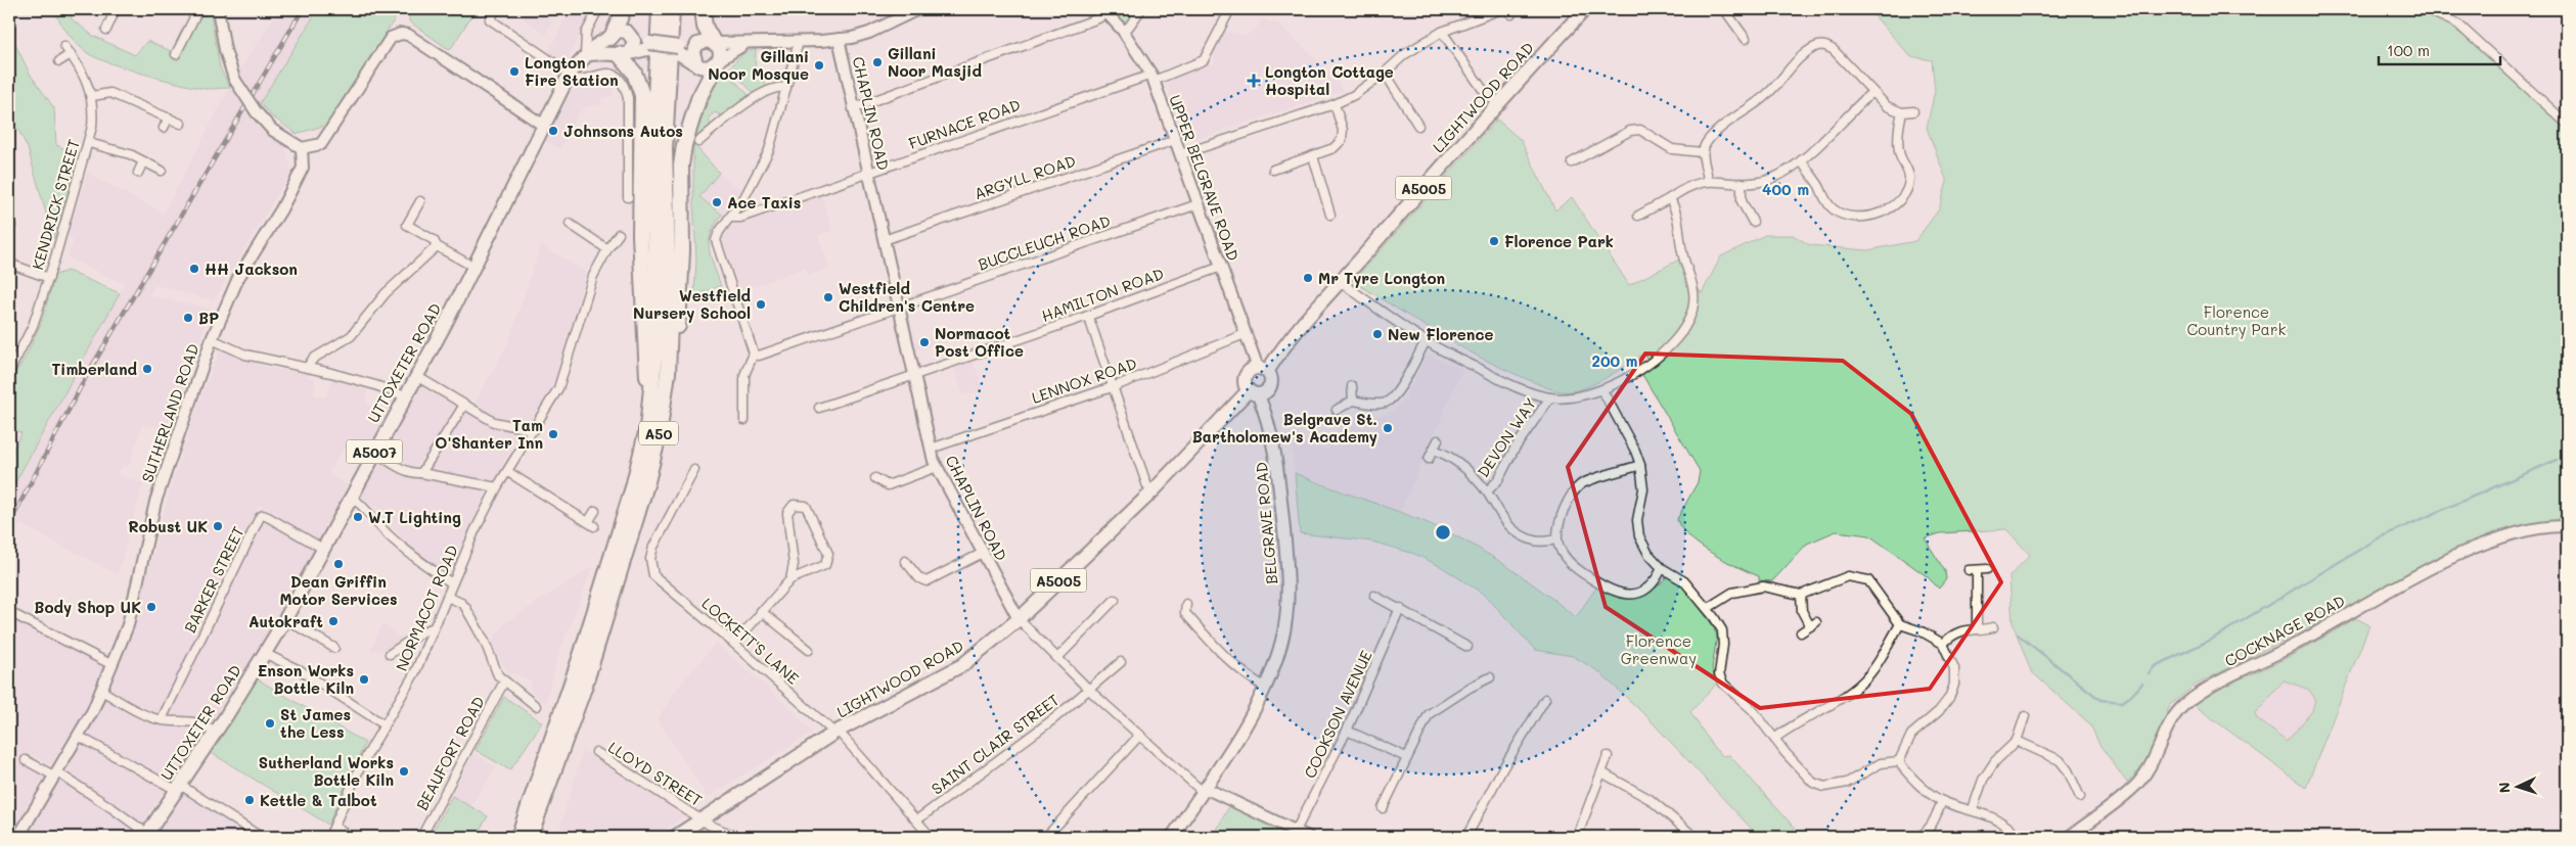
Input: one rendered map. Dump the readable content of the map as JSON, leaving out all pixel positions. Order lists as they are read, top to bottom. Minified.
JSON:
{"streets":{"highway":["A50"],"main road":["LIGHTWOOD ROAD","A5005","UTTOXETER ROAD","A5007","BELGRAVE ROAD"],"street":["CHAPLIN ROAD","FURNACE ROAD","ARGYLL ROAD","UPPER BELGRAVE ROAD","KENDRICK STREET","BUCCLEUCH ROAD","HAMILTON ROAD","LENNOX ROAD","SUTHERLAND ROAD","DEVON WAY","BARKER STREET","NORMACOT ROAD","COCKNAGE ROAD","LOCKETT'S LANE","COOKSON AVENUE","SAINT CLAIR STREET","BEAUFORT ROAD","LLOYD STREET"]},"crossings":[["LIGHTWOOD ROAD","CHAPLIN ROAD"],["LIGHTWOOD ROAD","UPPER BELGRAVE ROAD"],["LIGHTWOOD ROAD","A5005"],["LIGHTWOOD ROAD","BELGRAVE ROAD"],["LIGHTWOOD ROAD","LOCKETT'S LANE"],["LIGHTWOOD ROAD","LLOYD STREET"],["CHAPLIN ROAD","FURNACE ROAD"],["CHAPLIN ROAD","ARGYLL ROAD"],["CHAPLIN ROAD","BUCCLEUCH ROAD"],["CHAPLIN ROAD","HAMILTON ROAD"],["CHAPLIN ROAD","LENNOX ROAD"],["CHAPLIN ROAD","BELGRAVE ROAD"],["CHAPLIN ROAD","COOKSON AVENUE"],["CHAPLIN ROAD","SAINT CLAIR STREET"],["FURNACE ROAD","UPPER BELGRAVE ROAD"],["ARGYLL ROAD","UPPER BELGRAVE ROAD"],["UPPER BELGRAVE ROAD","A5005"],["UPPER BELGRAVE ROAD","BUCCLEUCH ROAD"],["UPPER BELGRAVE ROAD","HAMILTON ROAD"],["UPPER BELGRAVE ROAD","LENNOX ROAD"],["UPPER BELGRAVE ROAD","BELGRAVE ROAD"],["A5005","BELGRAVE ROAD"],["UTTOXETER ROAD","BARKER STREET"],["LOCKETT'S LANE","SAINT CLAIR STREET"]],"parks":["Florence Country Park","Florence Greenway"],"places":{"other":["Gillani Noor Masjid","Gillani Noor Mosque","Longton Fire Station","Johnsons Autos","Ace Taxis","Florence Park","HH Jackson","Mr Tyre Longton","Westfield Children's Centre","Westfield Nursery School","BP","New Florence","Normacot Post Office","Timberland","Belgrave St. Bartholomew's Academy","Tam O'Shanter Inn","W.T Lighting","Robust UK","Dean Griffin Motor Services","Body Shop UK","Autokraft","Enson Works Bottle Kiln","St James the Less","Sutherland Works Bottle Kiln","Kettle & Talbot"],"health":["Longton Cottage Hospital"]},"scale_bar":"100 m","north":"left","rings":["400 m","200 m"]}
